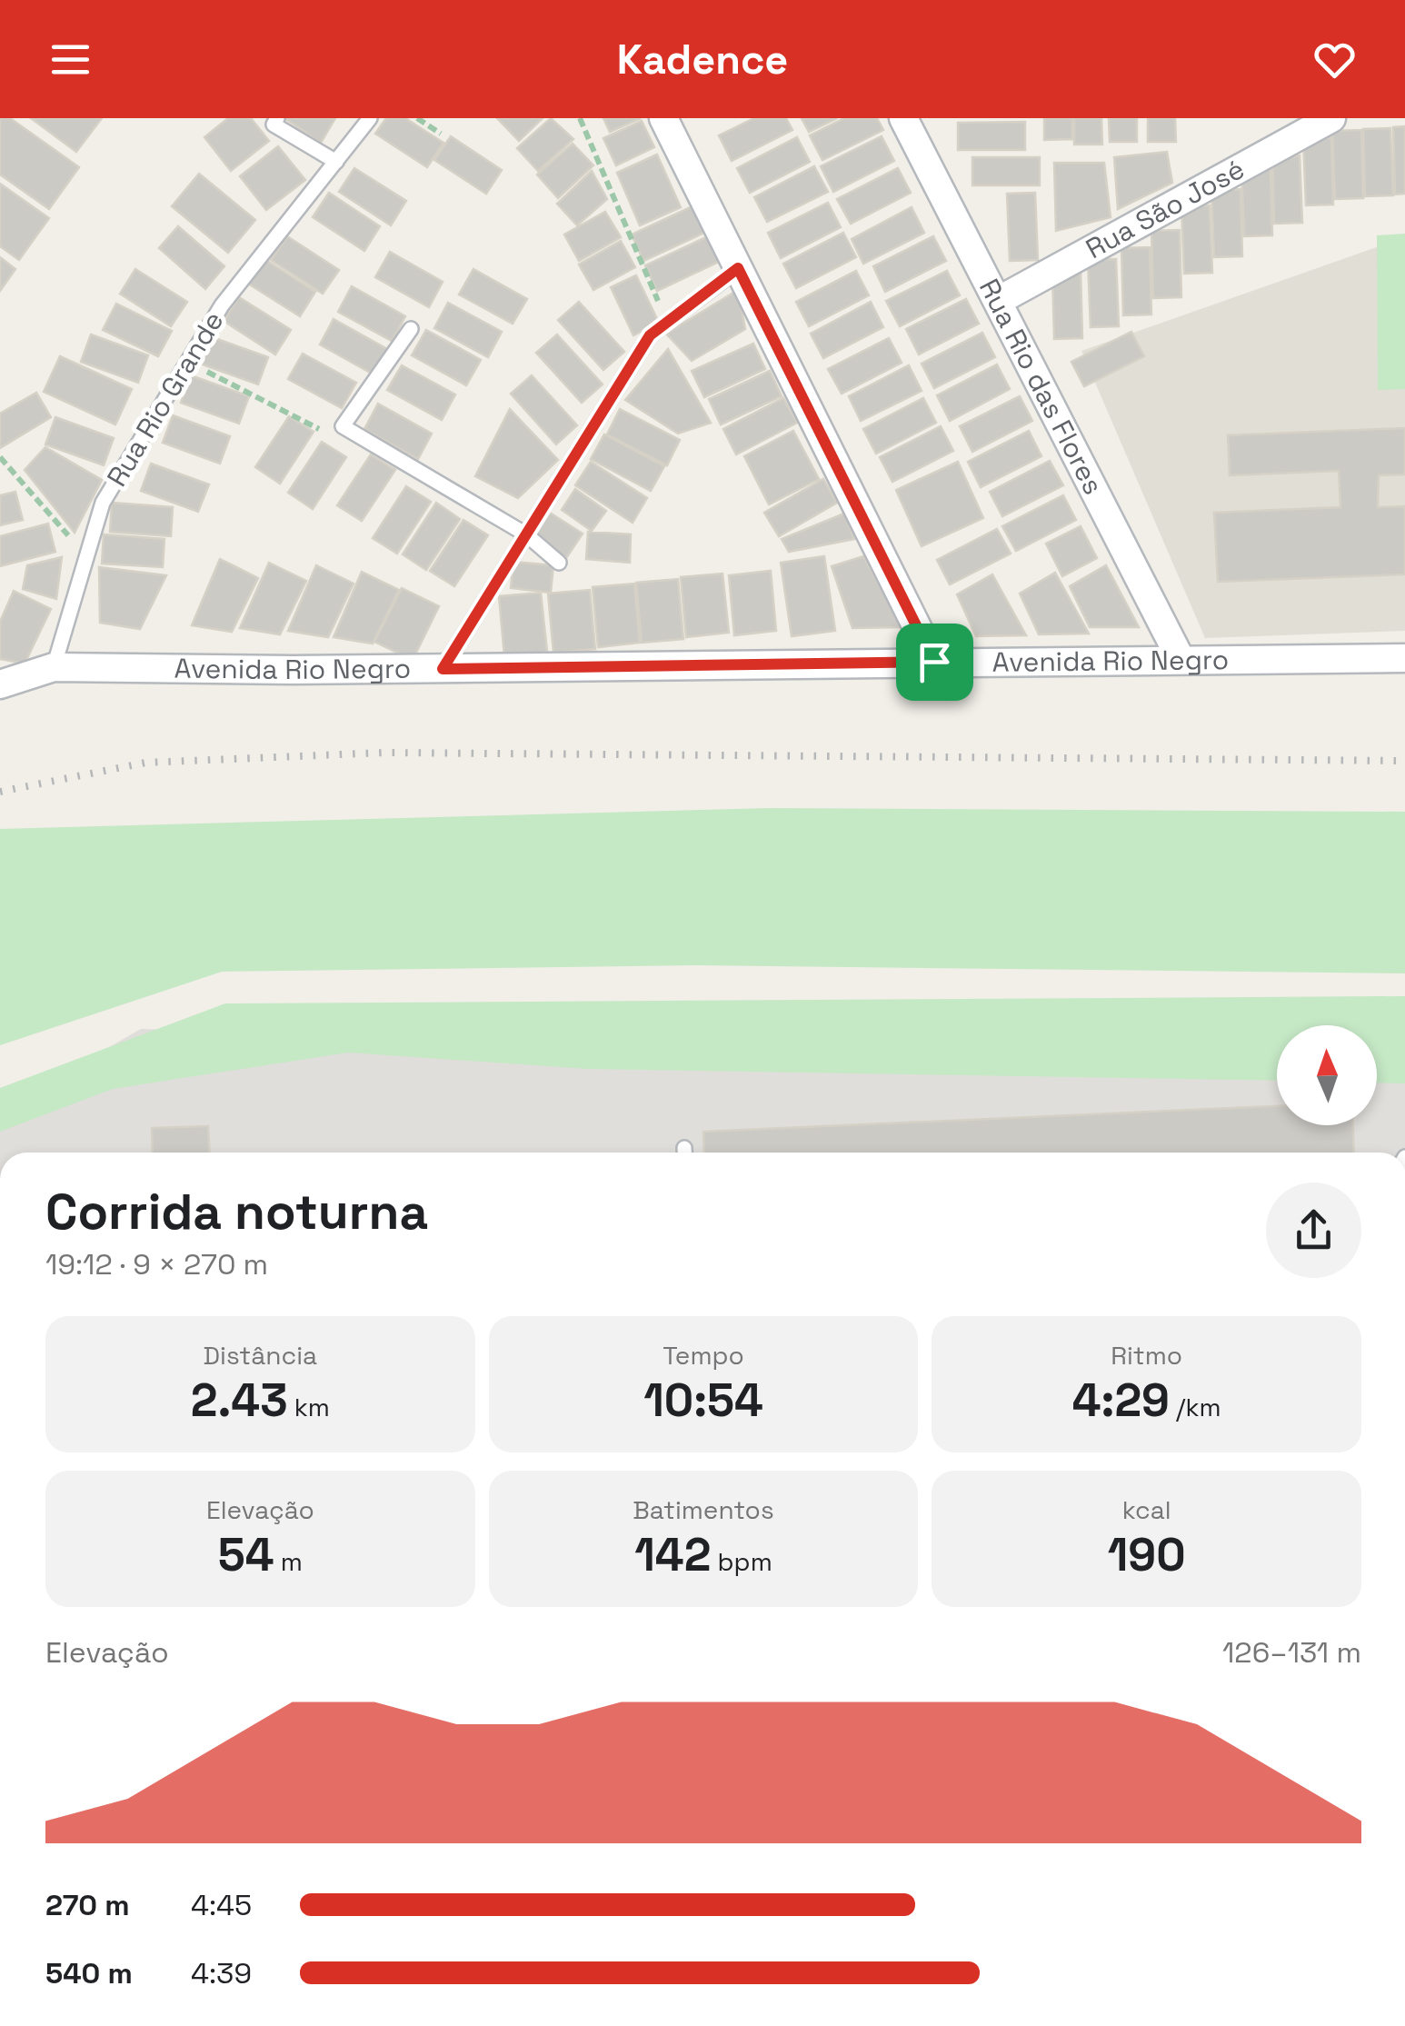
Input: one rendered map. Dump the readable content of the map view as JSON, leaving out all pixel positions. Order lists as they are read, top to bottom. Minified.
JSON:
{"streets":{"street":["Rua São José","Rua Rio das Flores","Avenida Rio Negro"],"lane":["Rua Rio Grande"]},"crossings":[["Rua São José","Rua Rio das Flores"],["Rua Rio das Flores","Avenida Rio Negro"],["Rua Rio Grande","Avenida Rio Negro"]],"north":"top","page":{"header":"Kadence","heading":["Corrida noturna","19:12 · 9 × 270 m"],"stats":[["Distância","2.43 km"],["Tempo","10:54"],["Ritmo","4:29 /km"],["Elevação","54 m"],["Batimentos","142 bpm"],["kcal","190"]],"chart":["Elevação","126–131 m"],"list":[{"name":"270 m","note":"4:45"},{"name":"540 m","note":"4:39"}]}}
